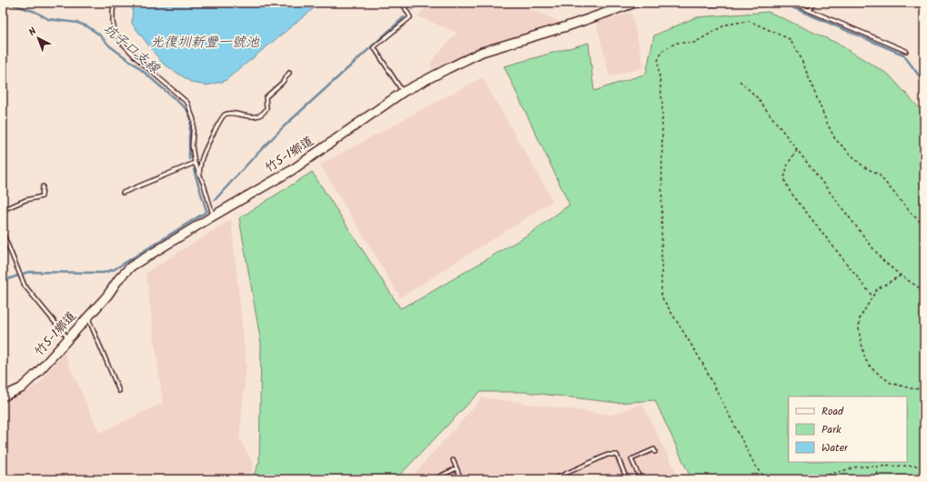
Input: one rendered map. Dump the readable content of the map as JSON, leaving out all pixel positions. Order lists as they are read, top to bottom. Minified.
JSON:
{"streets":{"street":["竹5-1鄉道"]},"water":["光復圳新豐一號池","坑子口支線"],"legend":["Road","Park","Water"],"north":"top left"}
